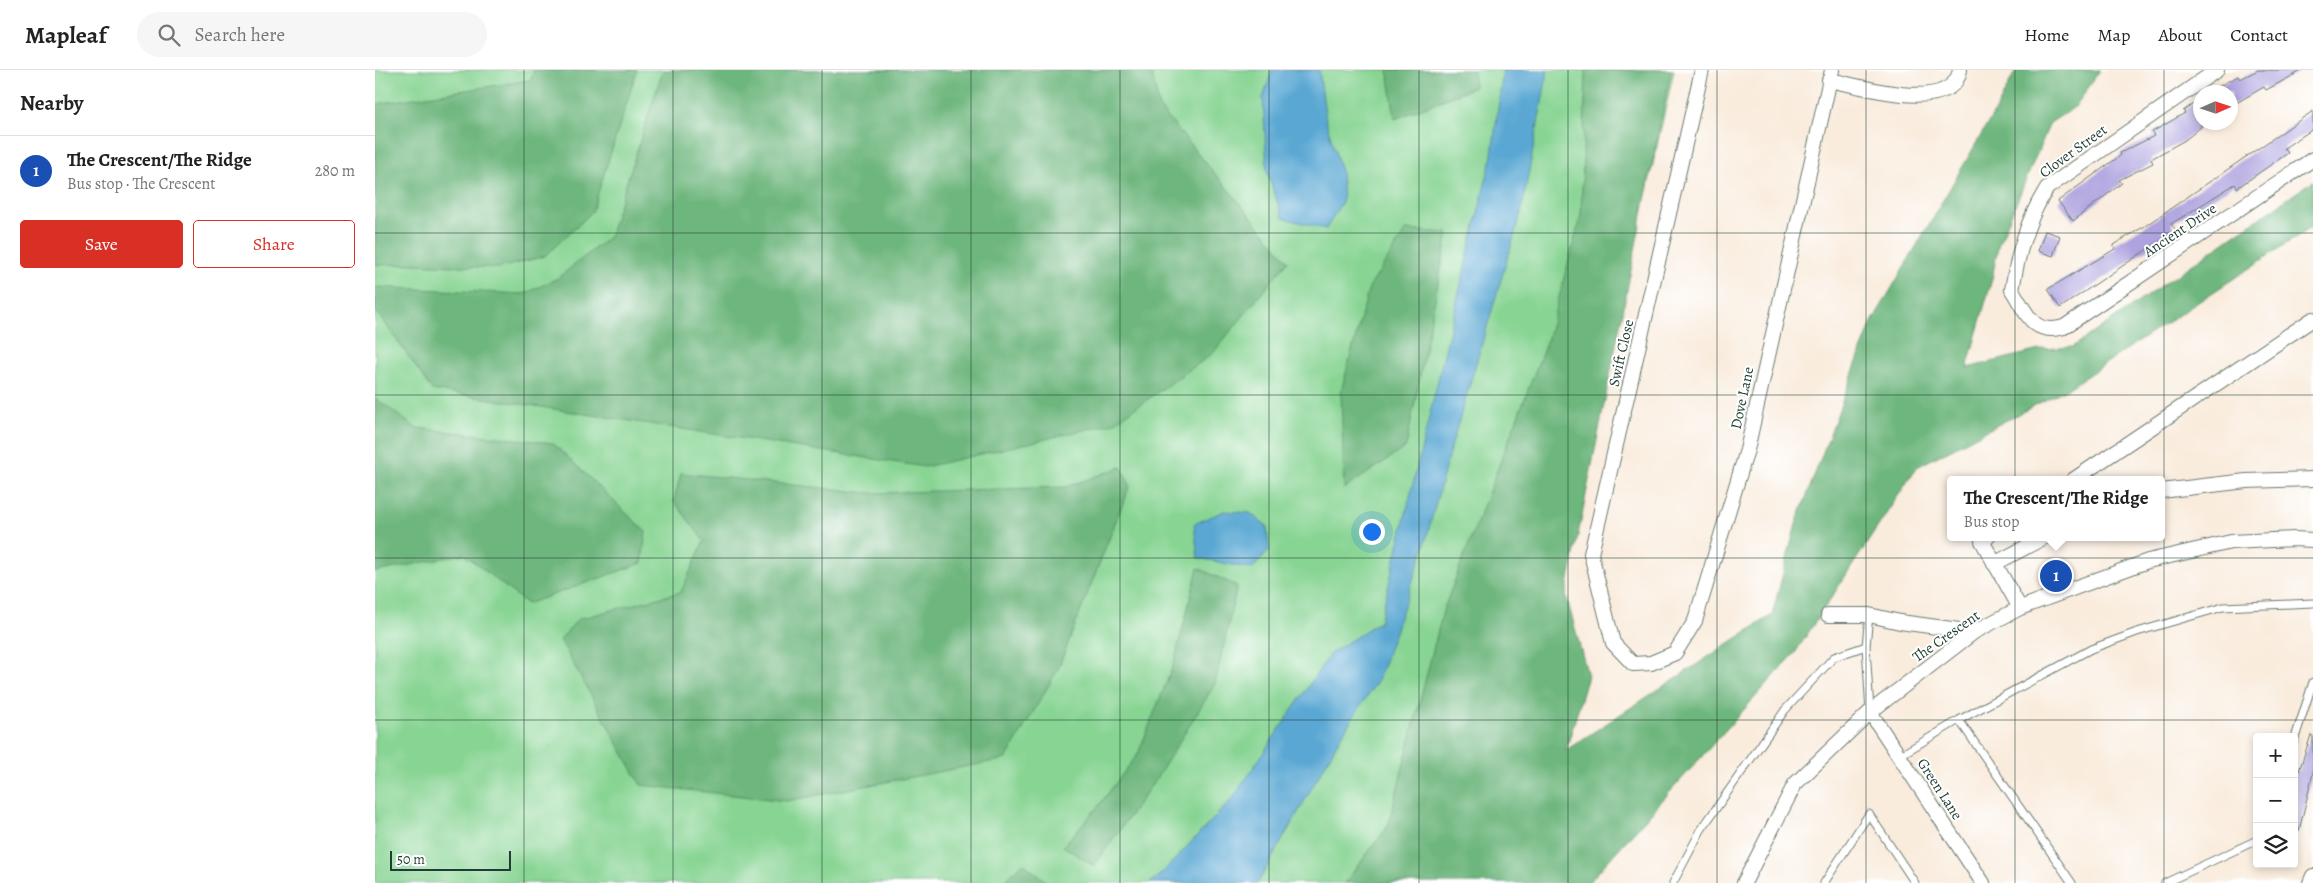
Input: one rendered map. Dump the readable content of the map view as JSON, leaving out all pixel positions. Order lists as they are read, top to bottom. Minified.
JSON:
{"streets":{"street":["Clover Street","Ancient Drive","Swift Close","Dove Lane","The Crescent","Green Lane"]},"crossings":[["Clover Street","Ancient Drive"],["Swift Close","Dove Lane"],["The Crescent","Green Lane"]],"scale_bar":"50 m","north":"right","page":{"header":"Mapleaf","search":"Search here","nav":["Home","Map","About","Contact"],"heading":"Nearby","list":[{"mark":"1","name":"The Crescent/The Ridge","note":"Bus stop · The Crescent","value":"280 m"}],"buttons":["Save","Share"],"popup":["The Crescent/The Ridge","Bus stop"],"pins":"1","map_buttons":["+","−"],"scale":"50 m"}}
